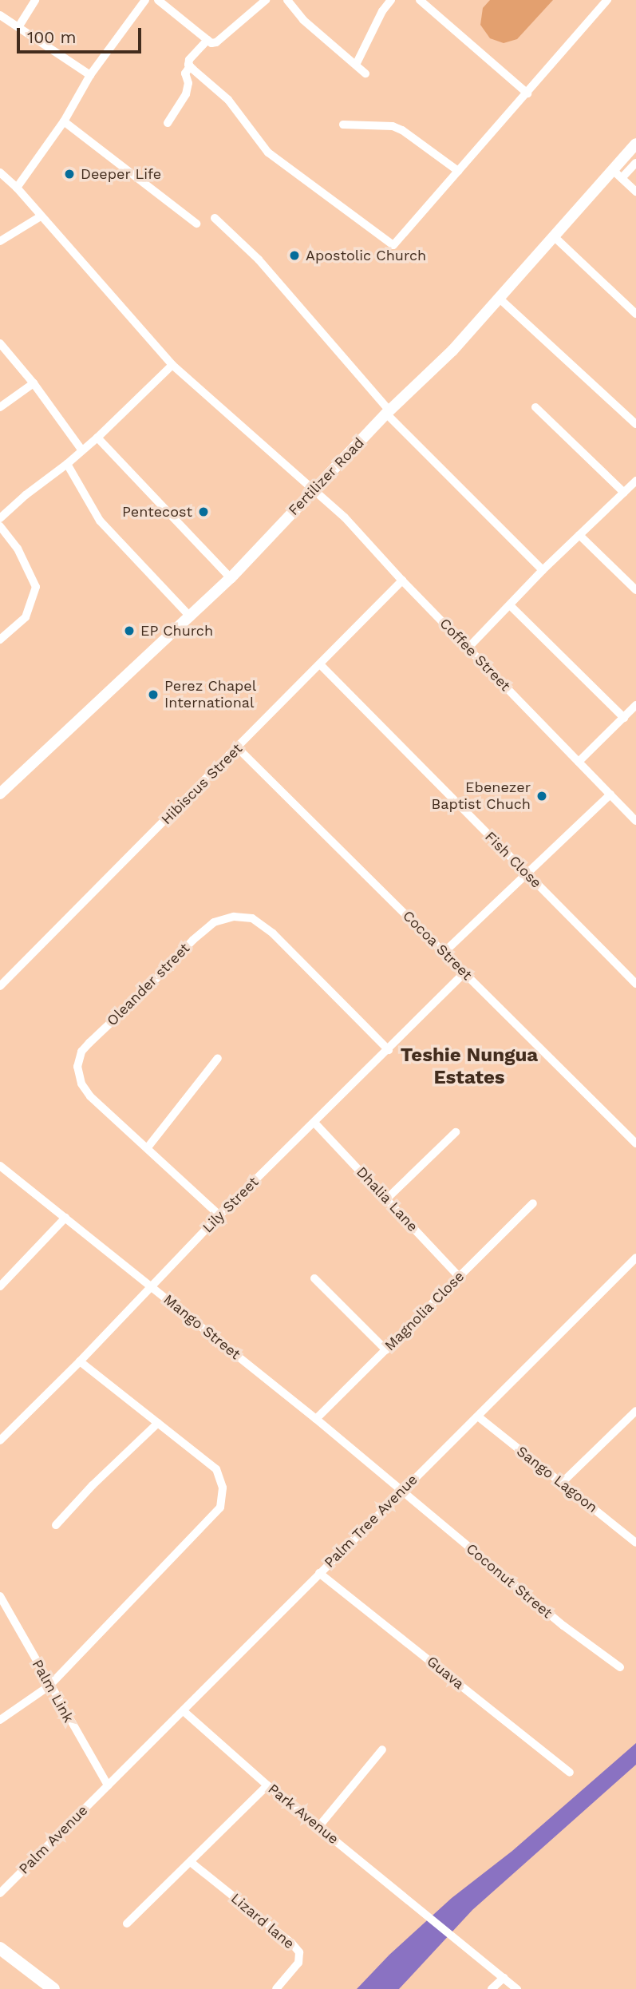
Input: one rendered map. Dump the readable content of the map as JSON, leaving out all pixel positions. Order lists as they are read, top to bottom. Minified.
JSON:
{"streets":{"street":["Fertilizer Road","Coffee Street","Hibiscus Street","Fish Close","Cocoa Street","Oleander street","Dhalia Lane","Lily Street","Magnolia Close","Mango Street","Sango Lagoon","Palm Tree Avenue","Coconut Street","Guava","Palm Link","Park Avenue","Palm Avenue","Lizard lane"]},"crossings":[["Fertilizer Road","Coffee Street"],["Coffee Street","Hibiscus Street"],["Hibiscus Street","Fish Close"],["Hibiscus Street","Cocoa Street"],["Cocoa Street","Lily Street"],["Oleander street","Lily Street"],["Dhalia Lane","Lily Street"],["Dhalia Lane","Magnolia Close"],["Lily Street","Mango Street"],["Magnolia Close","Mango Street"],["Mango Street","Palm Tree Avenue"],["Mango Street","Coconut Street"],["Sango Lagoon","Palm Tree Avenue"],["Palm Tree Avenue","Coconut Street"],["Palm Tree Avenue","Guava"],["Palm Tree Avenue","Palm Link"],["Palm Tree Avenue","Park Avenue"],["Palm Tree Avenue","Palm Avenue"],["Palm Link","Palm Avenue"]],"districts":["Teshie Nungua Estates"],"places":["Deeper Life","Apostolic Church","Pentecost","EP Church","Perez Chapel International","Ebenezer Baptist Chuch"],"scale_bar":"100 m"}
